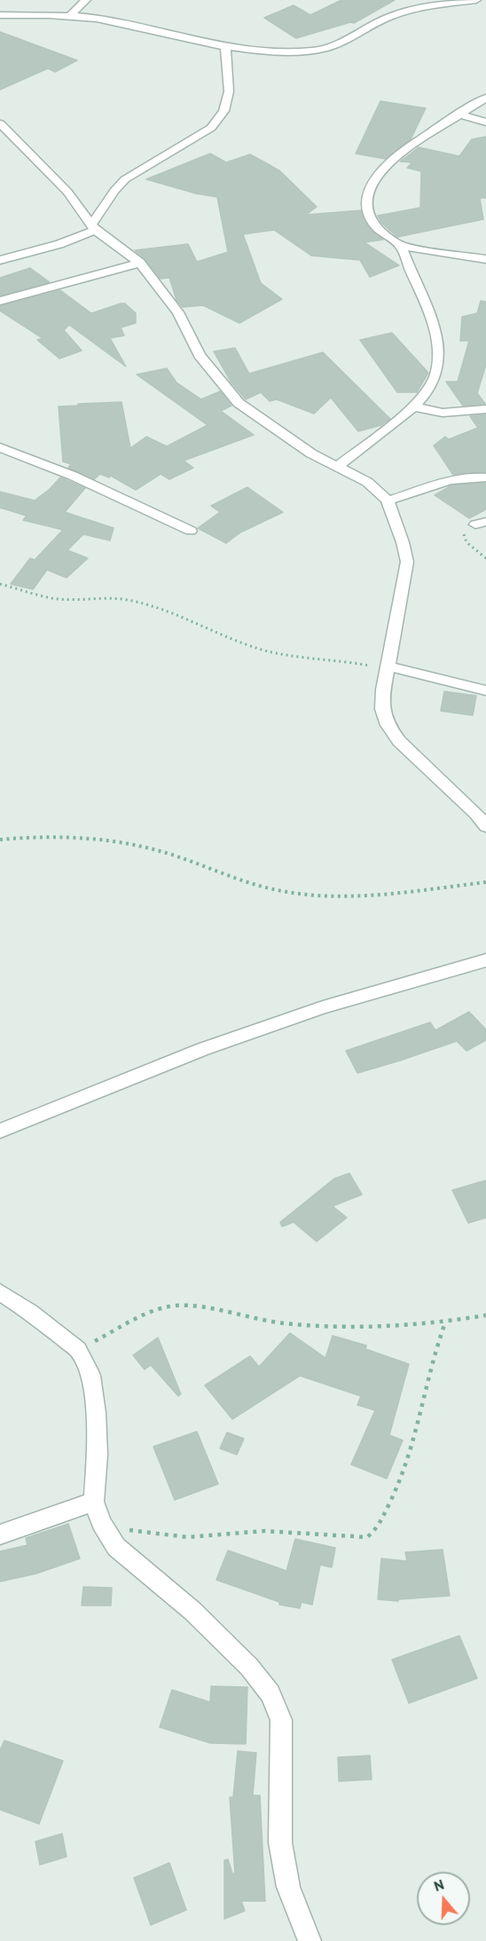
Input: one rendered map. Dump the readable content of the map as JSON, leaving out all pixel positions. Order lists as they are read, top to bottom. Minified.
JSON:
{"north":"top"}
